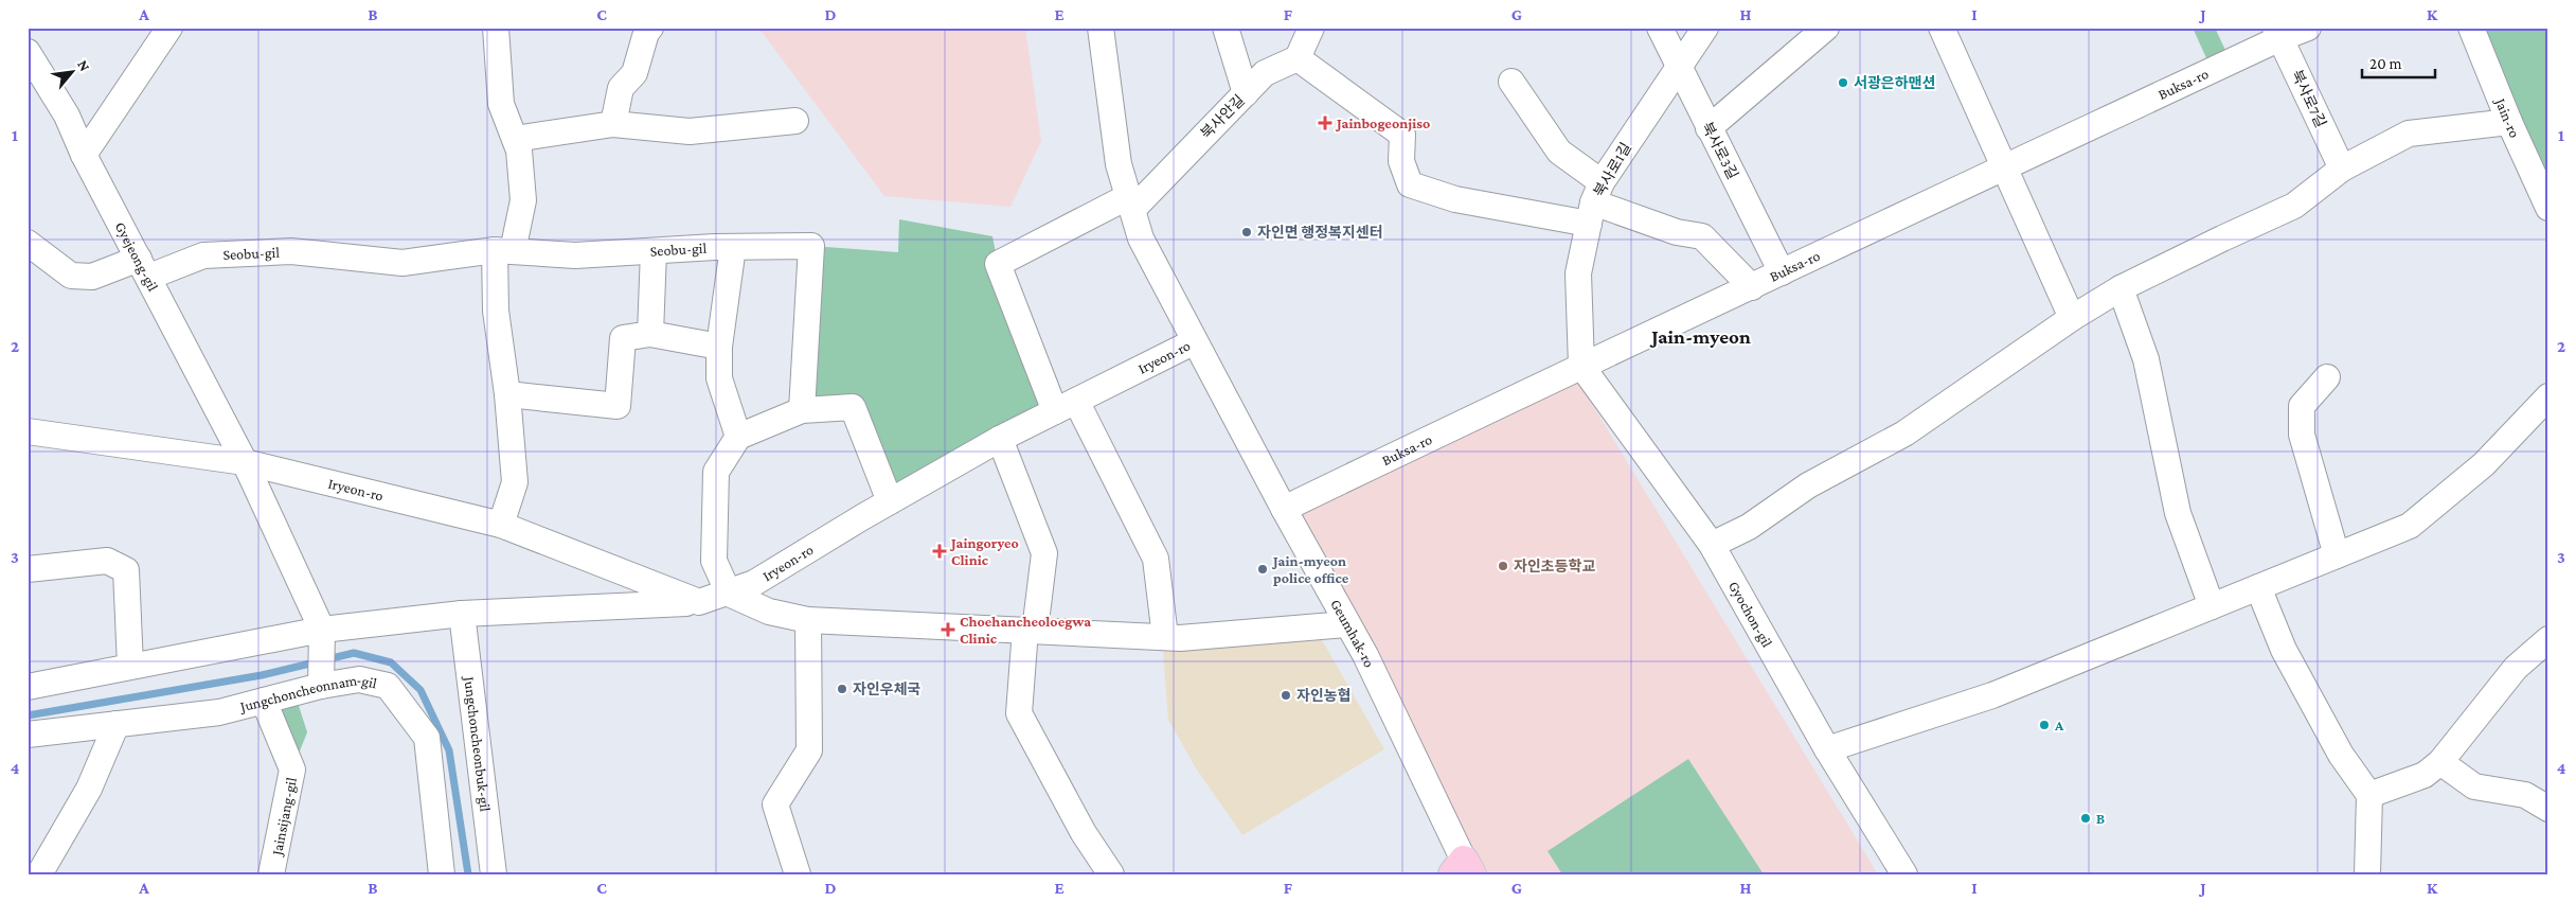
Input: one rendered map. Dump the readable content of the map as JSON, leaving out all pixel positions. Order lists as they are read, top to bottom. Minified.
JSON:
{"streets":{"street":["Buksa-ro","북사로7길","북사안길","Jain-ro","북사로3길","북사로1길","Seobu-gil","Gyejeong-gil","Iryeon-ro","Gyochon-gil","Geumhak-ro","Jungchoncheonnam-gil","Jungchoncheonbuk-gil","Jainsijang-gil"]},"crossings":[["Buksa-ro","북사로7길"],["Buksa-ro","북사로3길"],["Buksa-ro","북사로1길"],["Buksa-ro","Gyochon-gil"],["Buksa-ro","Geumhak-ro"],["북사안길","Iryeon-ro"],["북사로3길","북사로1길"],["북사로1길","Gyochon-gil"],["Seobu-gil","Gyejeong-gil"],["Gyejeong-gil","Iryeon-ro"],["Iryeon-ro","Geumhak-ro"],["Jungchoncheonnam-gil","Jainsijang-gil"]],"districts":["Jain-myeon"],"places":{"other":["서광은하맨션","자인면 행정복지센터","자인초등학교","Jain-myeon police office","자인우체국","자인농협","A","B"],"health":["Jainbogeonjiso","Jaingoryeo Clinic","Choehancheoloegwa Clinic"]},"scale_bar":"20 m","north":"top right","grid":{"columns":["A","B","C","D","E","F","G","H","I","J","K"],"rows":["1","2","3","4"]}}
